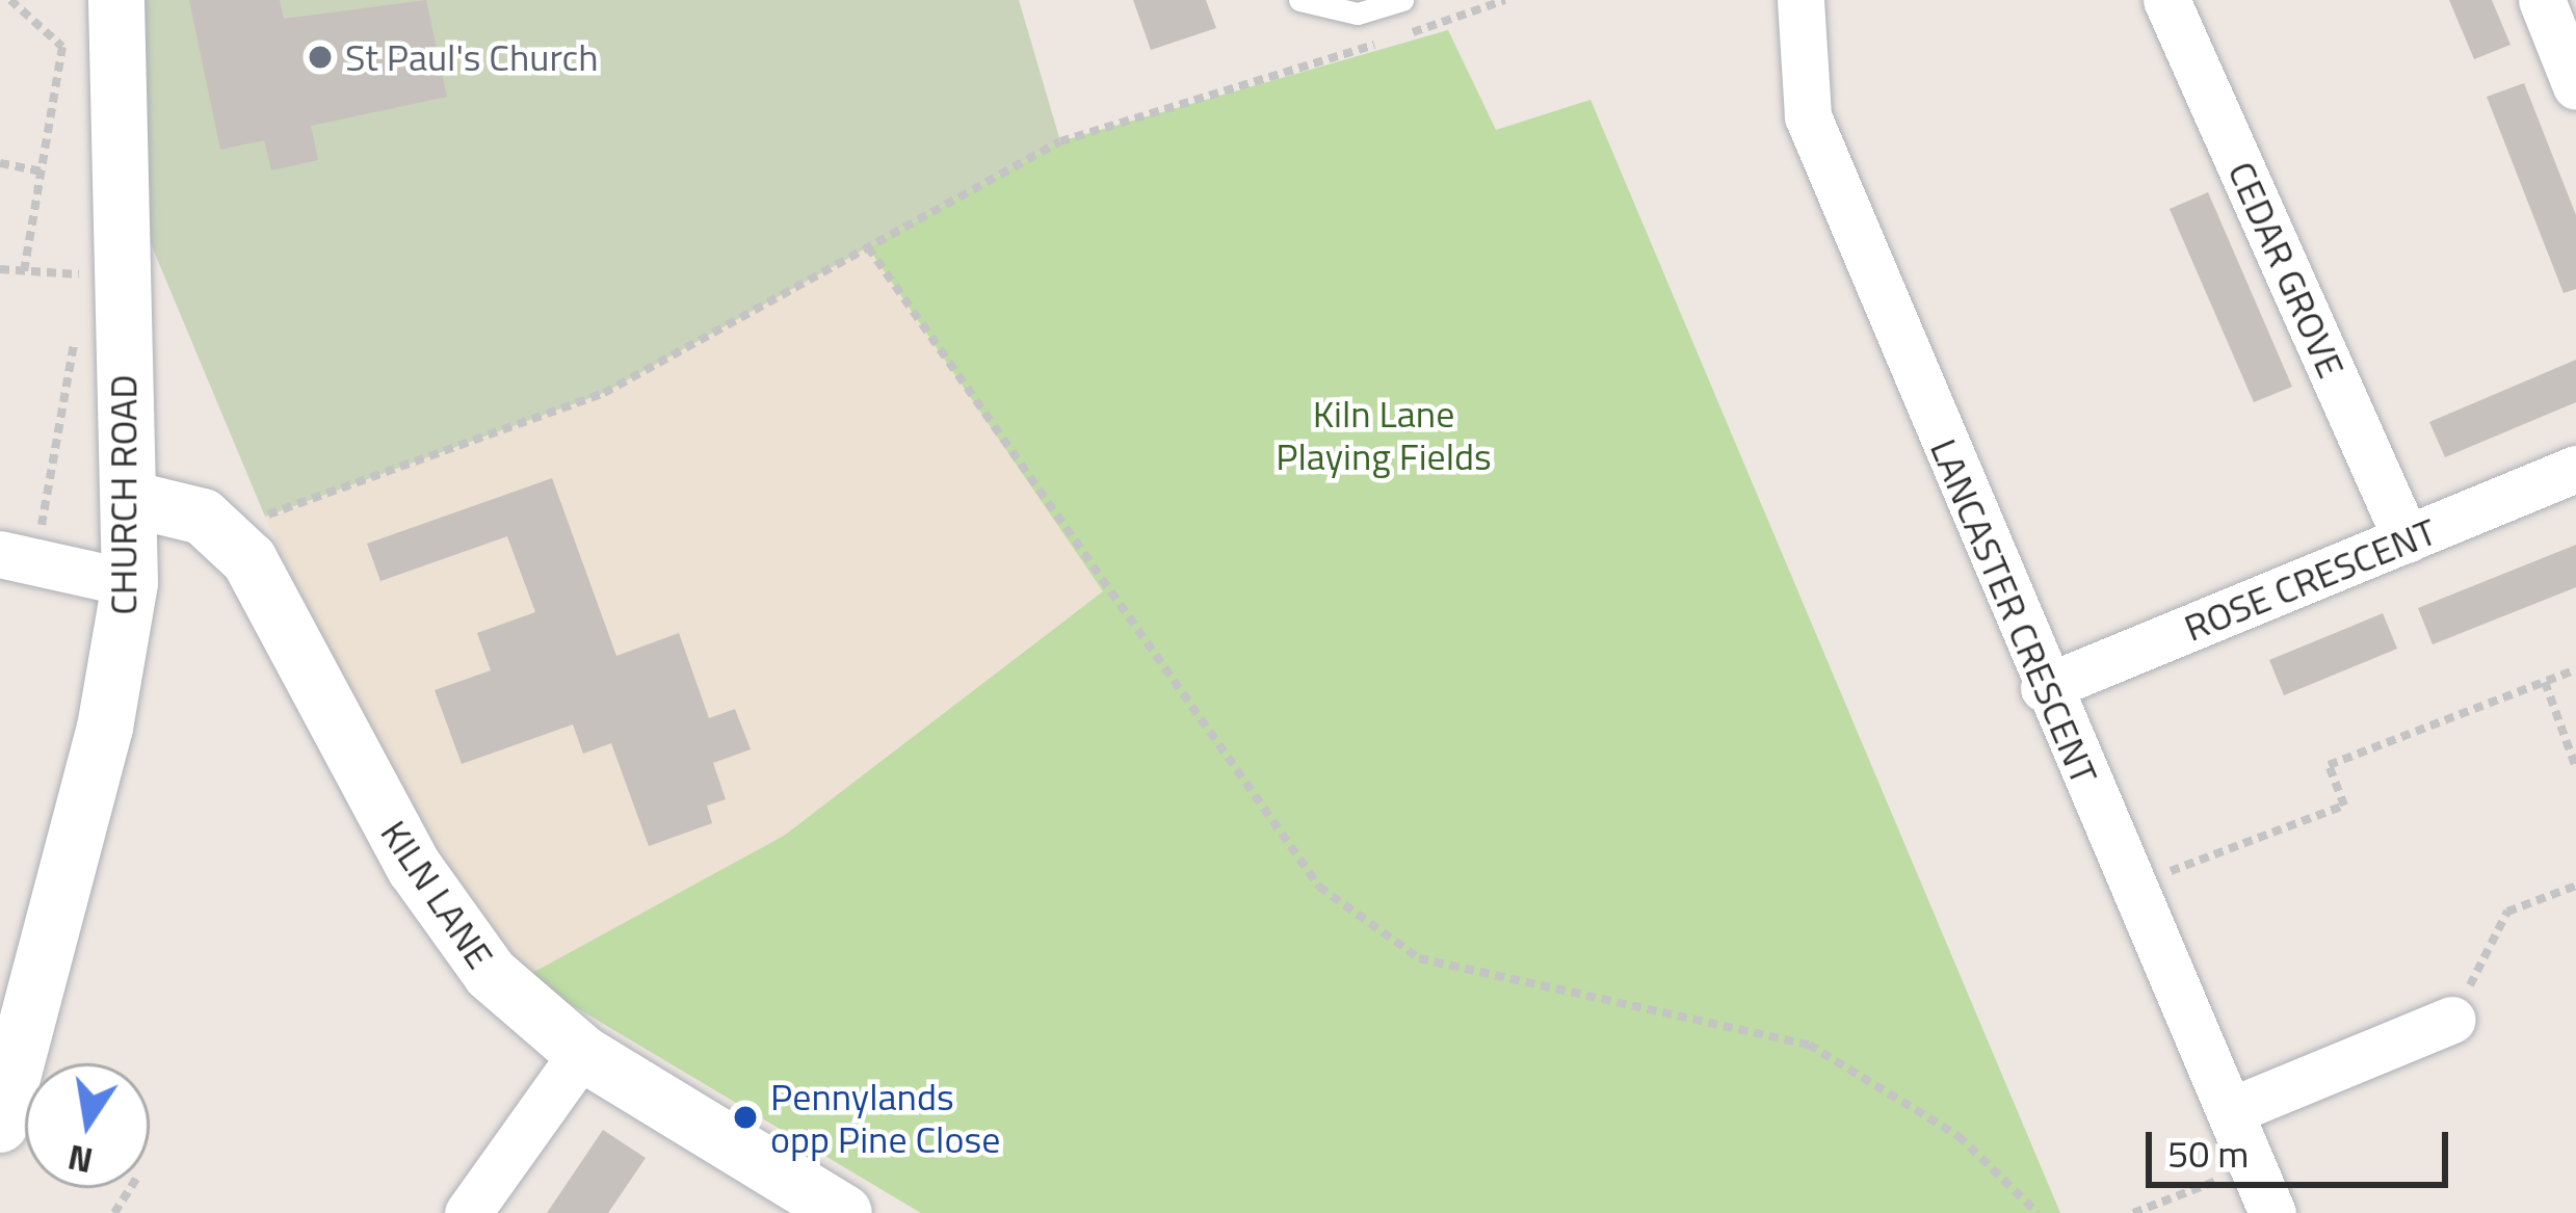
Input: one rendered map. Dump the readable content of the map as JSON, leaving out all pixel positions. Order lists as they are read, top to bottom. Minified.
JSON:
{"streets":{"street":["CEDAR GROVE","CHURCH ROAD","ROSE CRESCENT","LANCASTER CRESCENT","KILN LANE"]},"crossings":[["CEDAR GROVE","ROSE CRESCENT"],["ROSE CRESCENT","LANCASTER CRESCENT"]],"parks":["Kiln Lane Playing Fields"],"places":["St Paul's Church","Pennylands opp Pine Close"],"scale_bar":"50 m","north":"bottom"}
